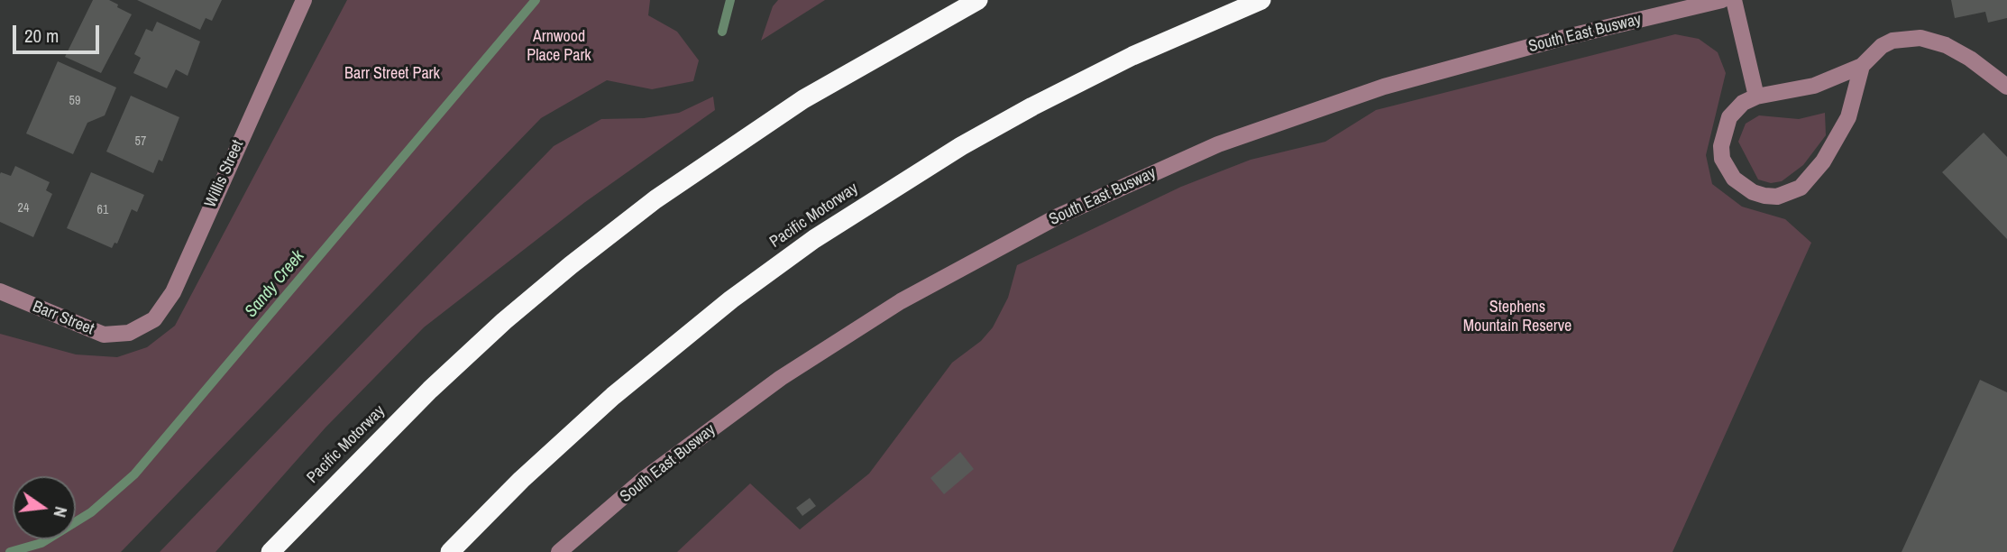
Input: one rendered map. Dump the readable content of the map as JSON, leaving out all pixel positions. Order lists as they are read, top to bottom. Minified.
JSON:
{"streets":{"highway":["Pacific Motorway"],"street":["South East Busway","Willis Street","Barr Street"]},"crossings":[["Willis Street","Barr Street"]],"water":["Sandy Creek"],"parks":["Arnwood Place Park","Barr Street Park","Stephens Mountain Reserve"],"house_numbers":["59","57","24","61"],"scale_bar":"20 m","north":"right"}
